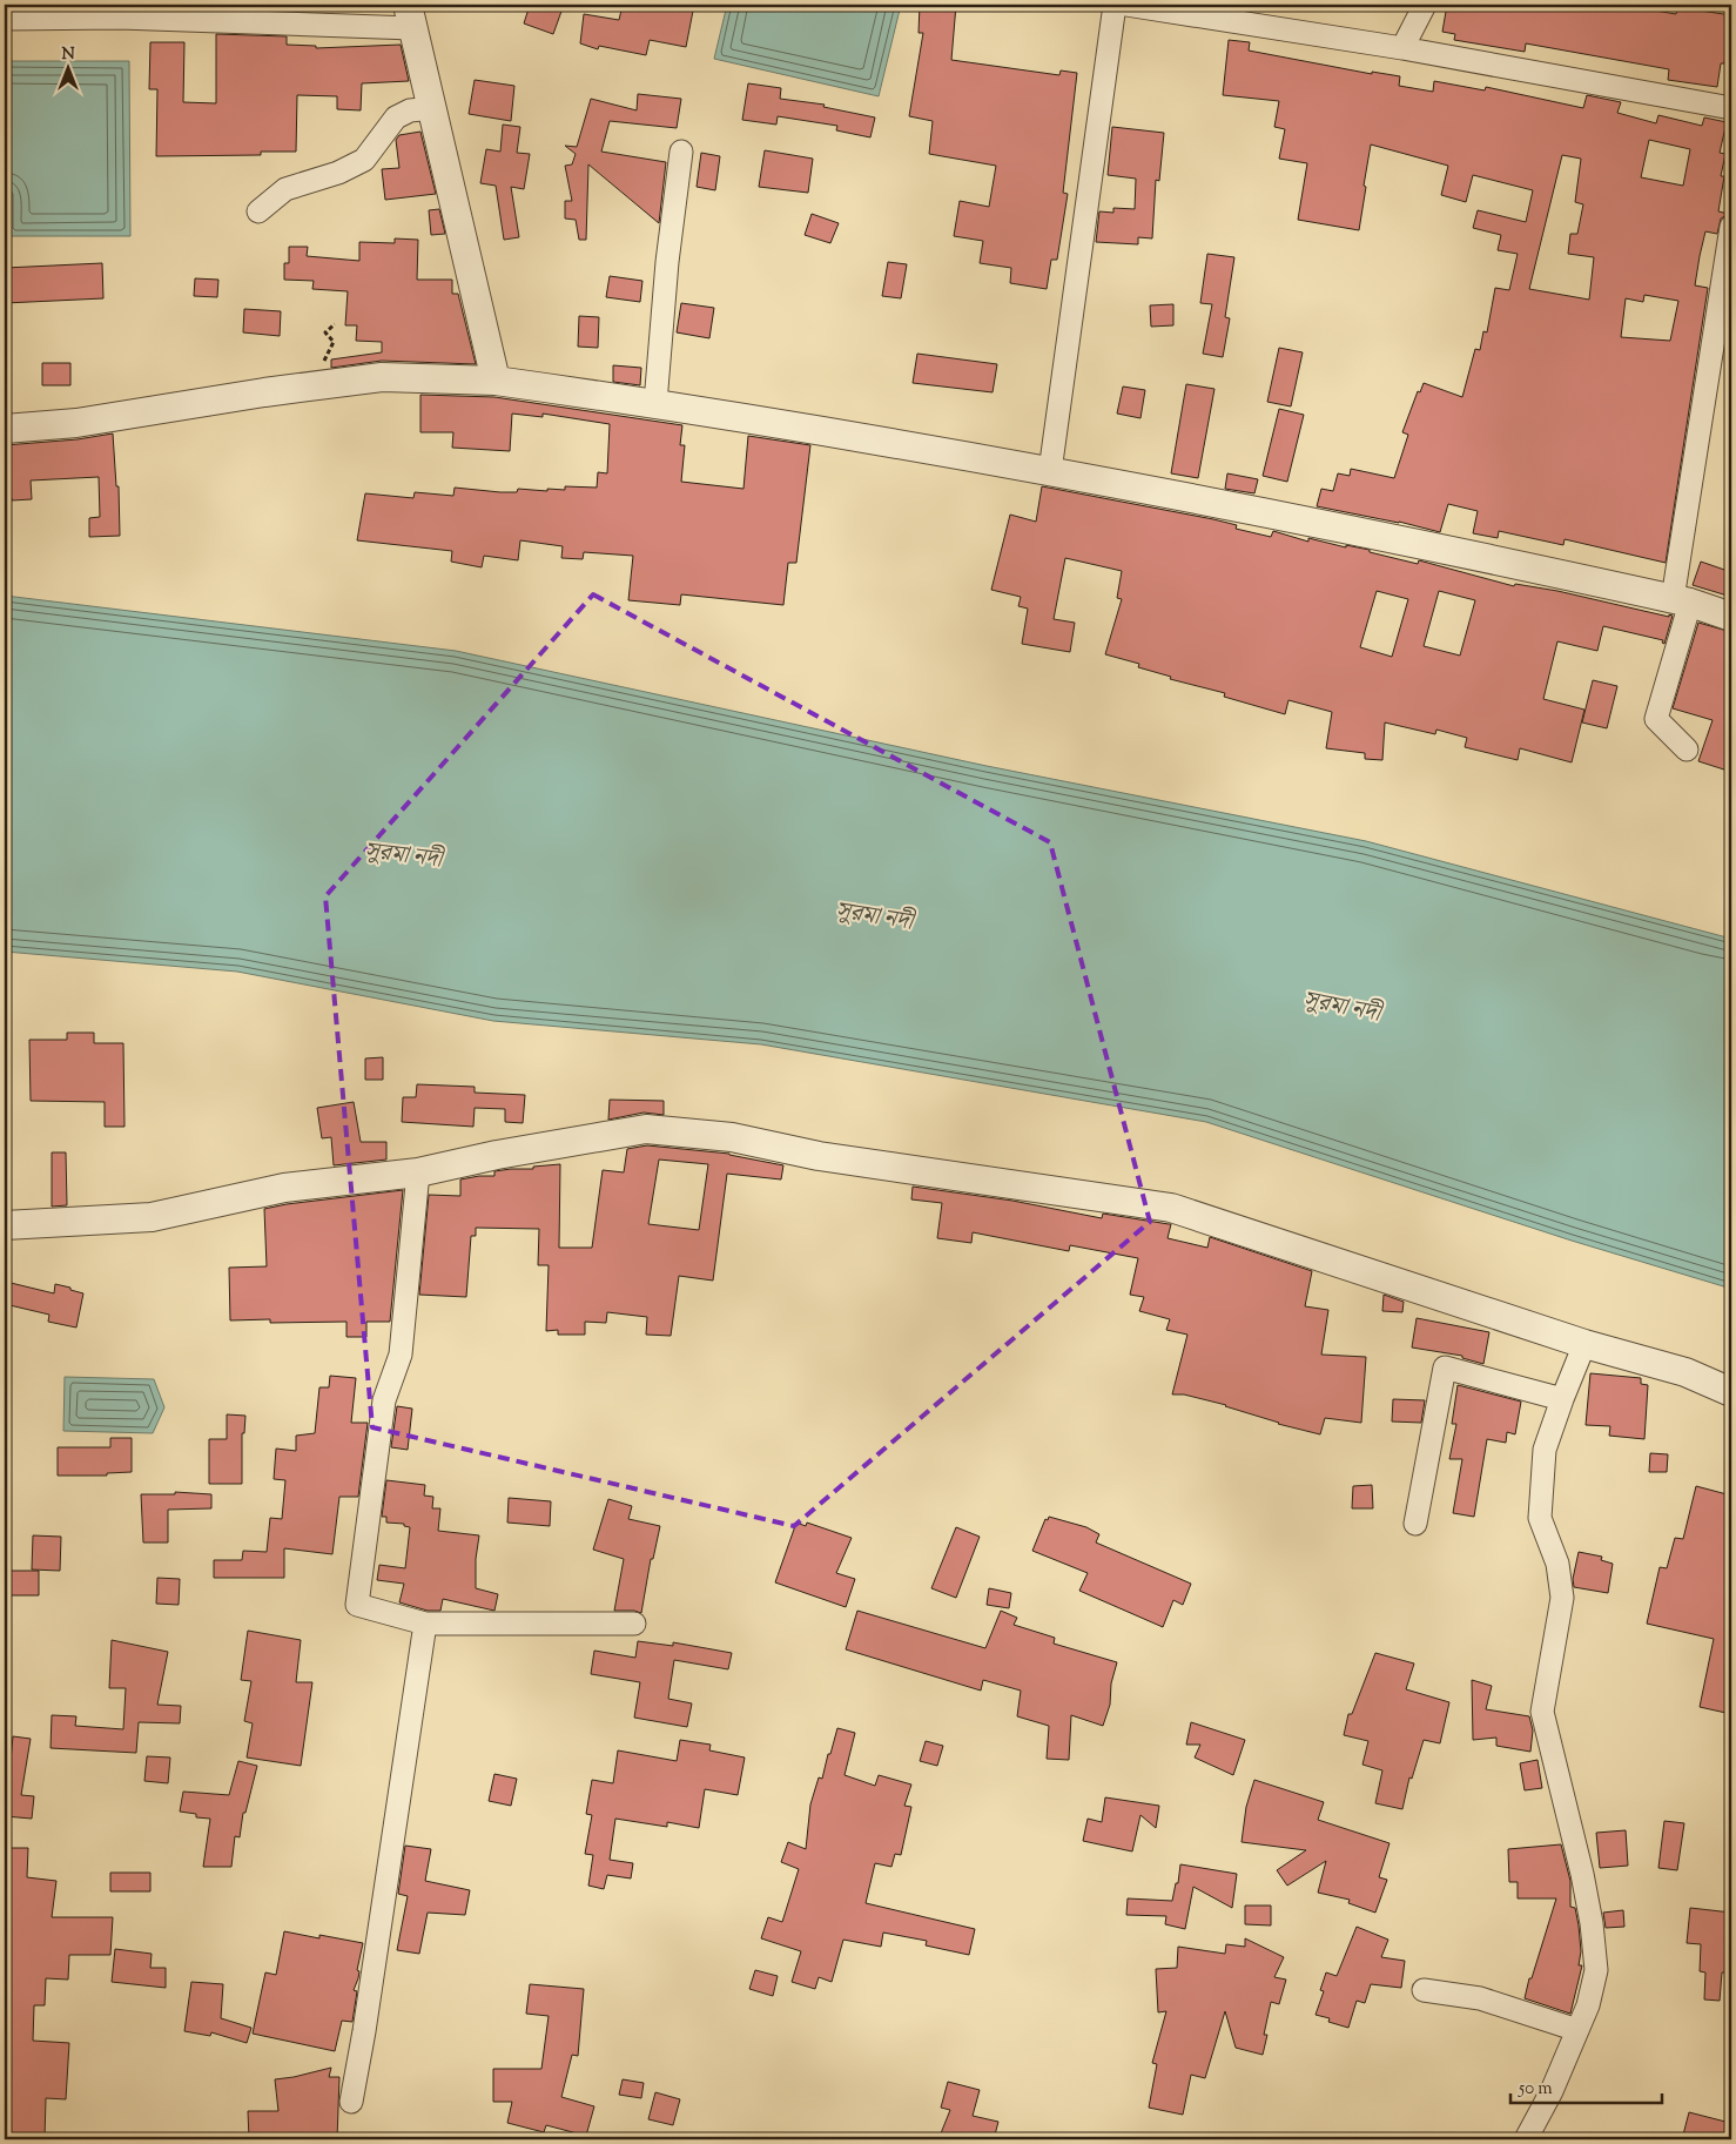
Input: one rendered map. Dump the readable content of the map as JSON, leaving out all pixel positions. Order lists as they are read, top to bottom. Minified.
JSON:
{"water":["সুরমা নদী"],"scale_bar":"50 m","north":"top"}
